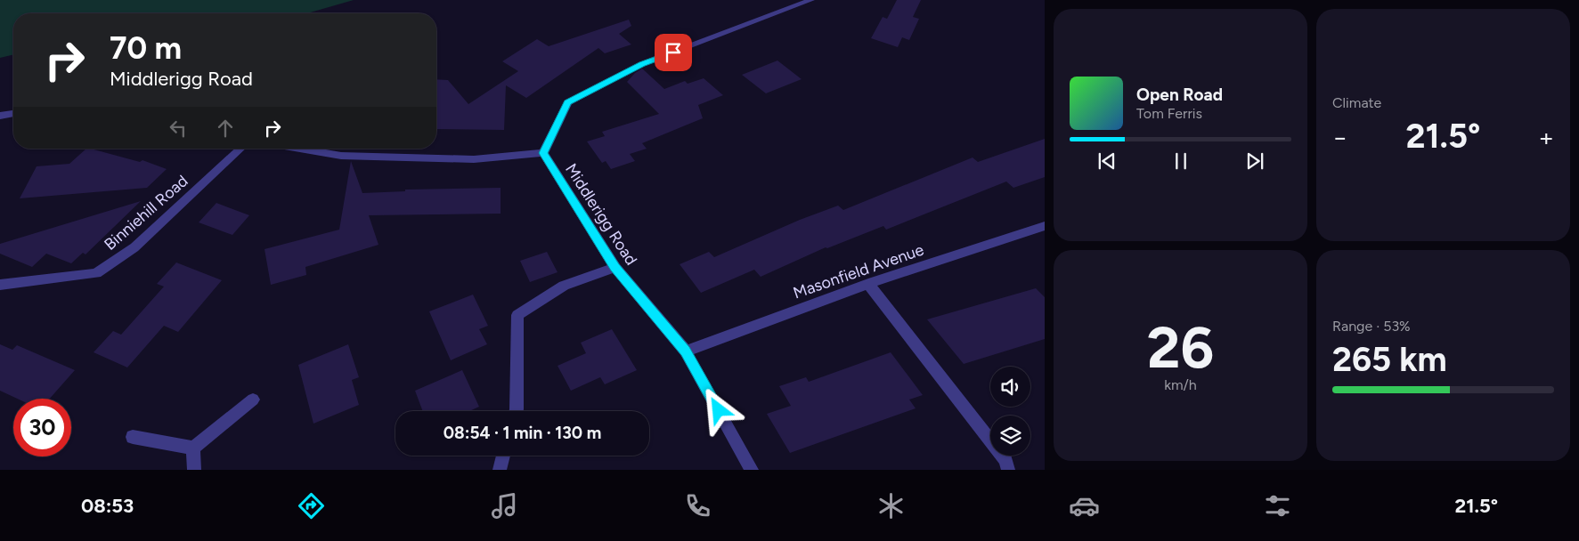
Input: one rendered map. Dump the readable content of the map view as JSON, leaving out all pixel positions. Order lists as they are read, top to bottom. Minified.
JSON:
{"streets":{"street":["Binniehill Road","Middlerigg Road","Masonfield Avenue"]},"crossings":[["Middlerigg Road","Masonfield Avenue"]],"page":{"tile":["Climate",["26","km/h"],["Range · 53%","265 km"]],"turn":["70 m","Middlerigg Road"],"song":["Open Road","Tom Ferris"],"heat":["−","21.5°","+"],"limit":"30","trip":"08:54 · 1 min · 130 m","tabs":["08:53","21.5°"]}}
